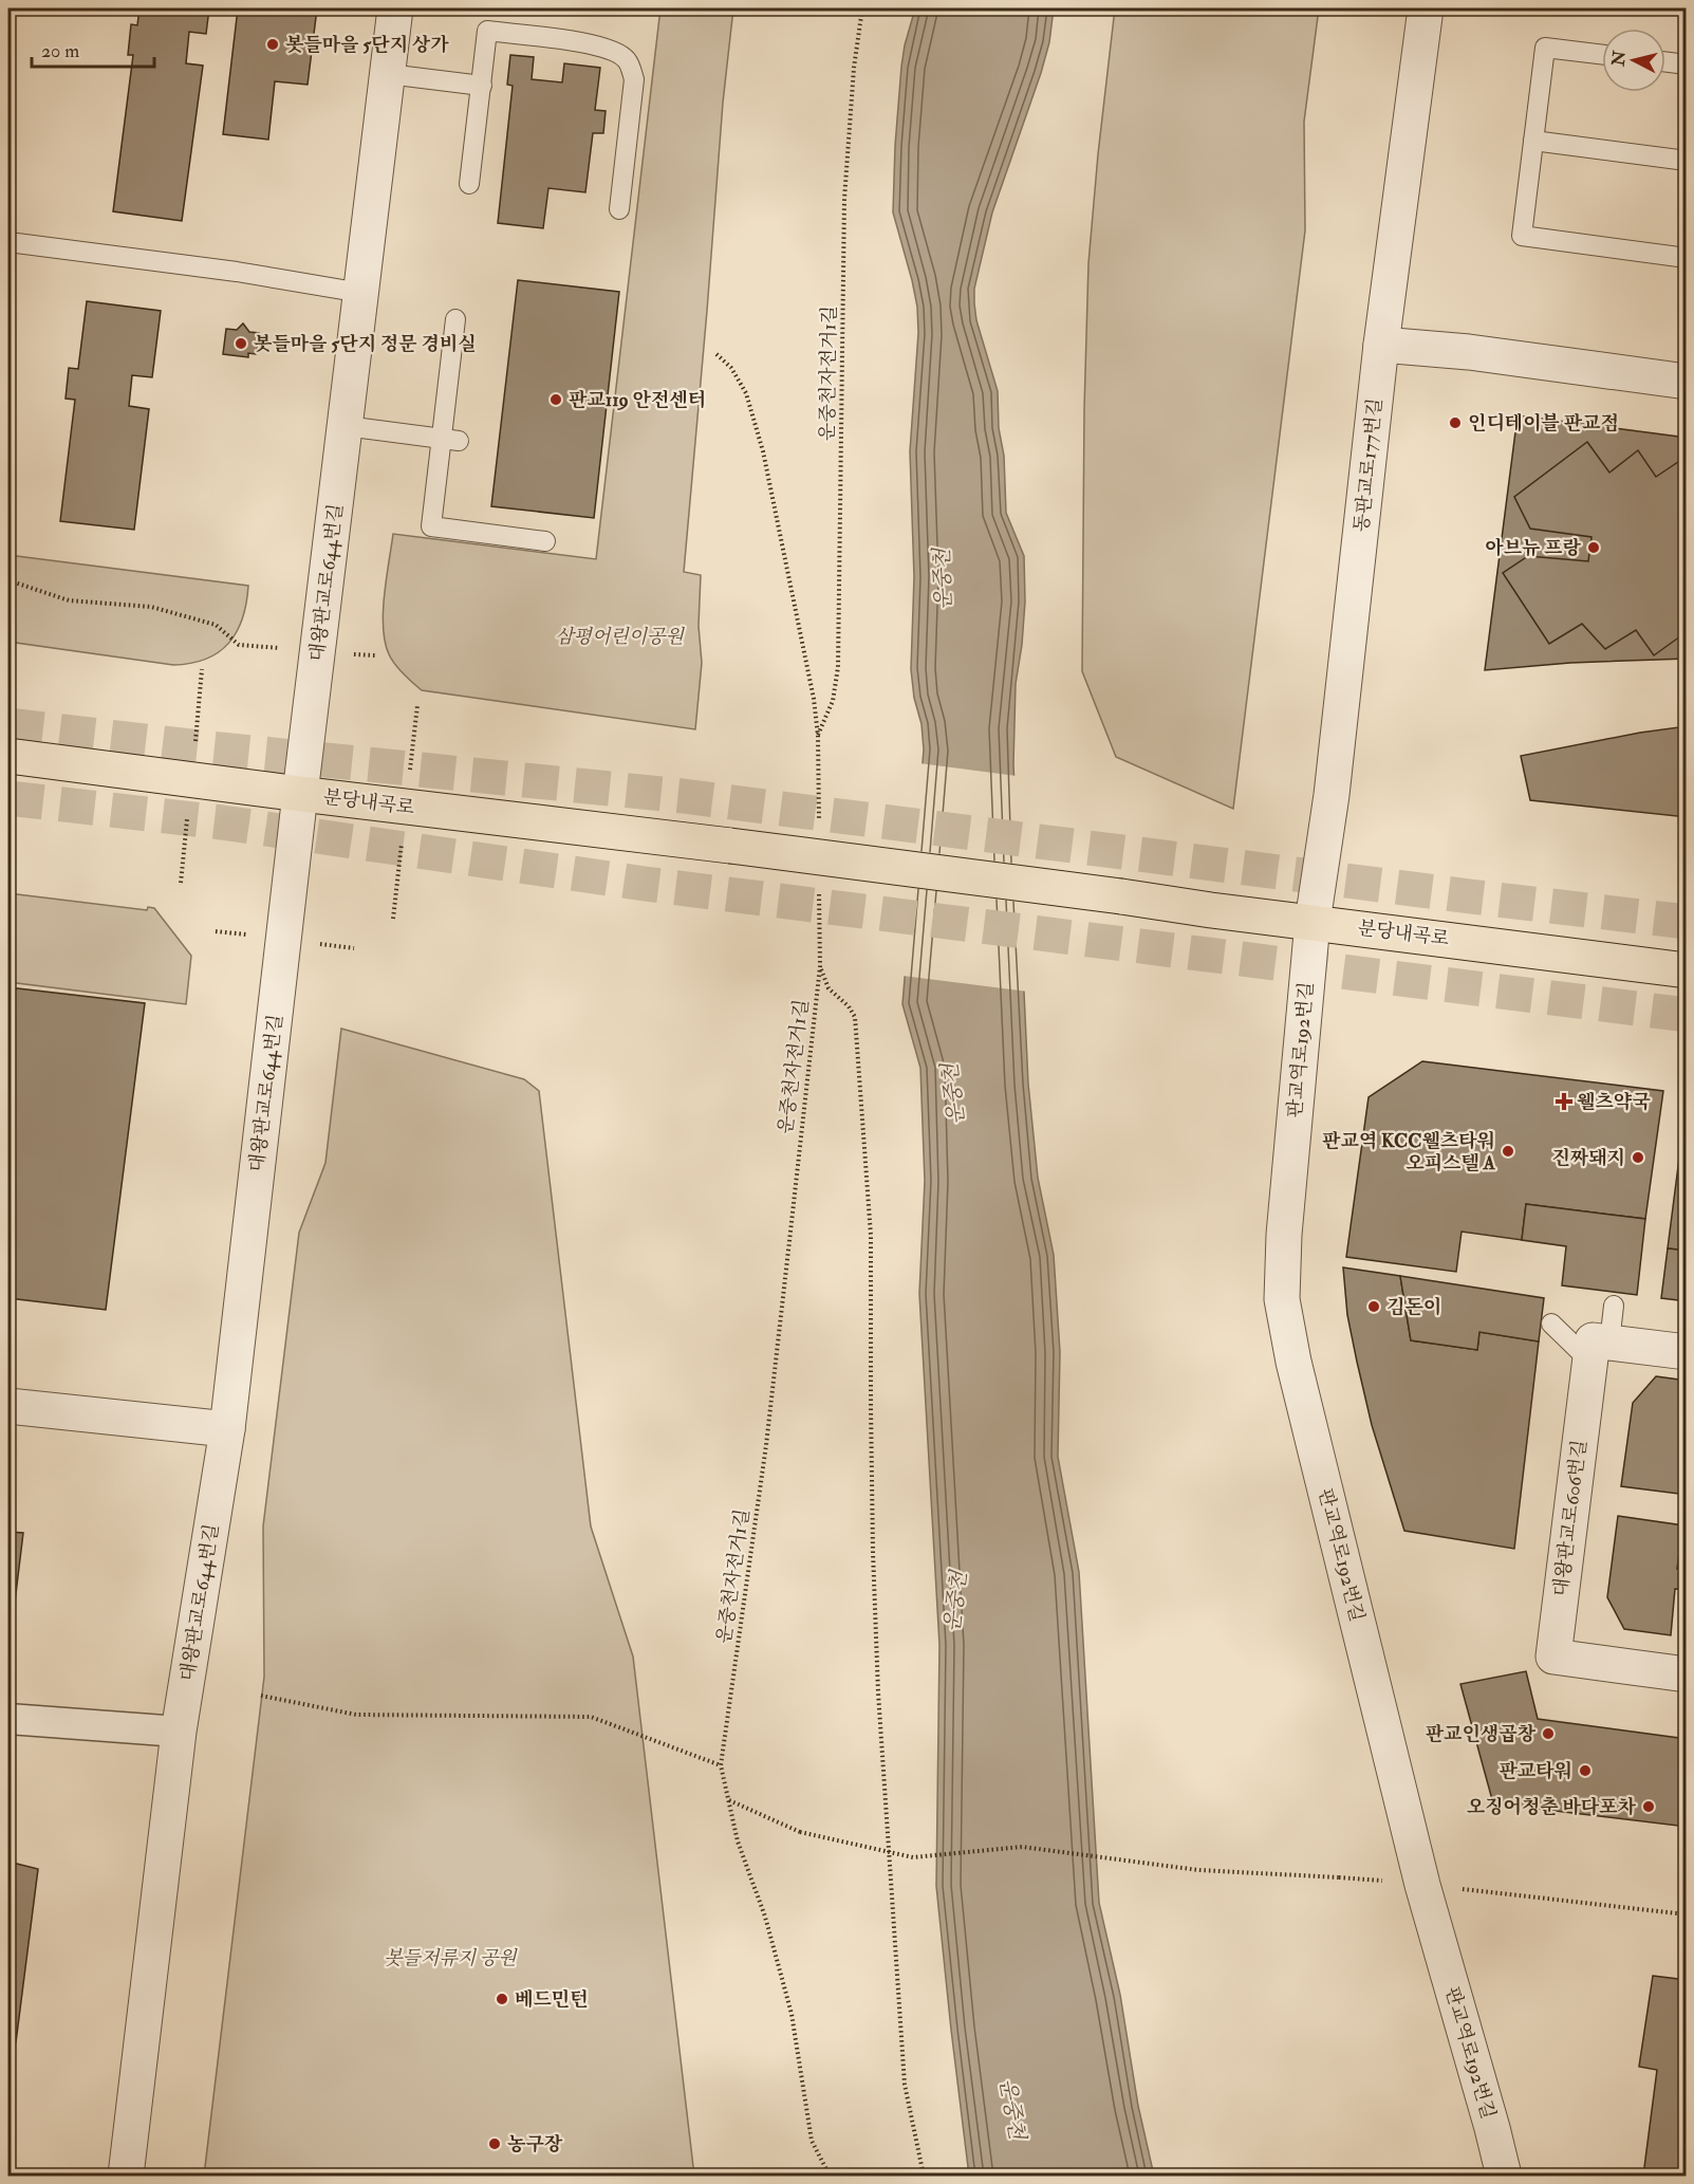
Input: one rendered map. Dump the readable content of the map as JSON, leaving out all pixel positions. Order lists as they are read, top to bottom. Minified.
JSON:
{"streets":{"main road":["분당내곡로"],"street":["동판교로177번길","대왕판교로644번길","판교역로192번길","대왕판교로606번길"],"path":["운중천자전거1길"]},"crossings":[["동판교로177번길","분당내곡로"],["동판교로177번길","판교역로192번길"],["대왕판교로644번길","분당내곡로"],["분당내곡로","판교역로192번길"]],"water":["운중천"],"parks":["삼평어린이공원","봇들저류지 공원"],"places":{"other":["봇들마을 5단지 상가","봇들마을 5단지 정문 경비실","판교119 안전센터","인디테이블 판교점","아브뉴 프랑","판교역 KCC웰츠타워 오피스텔 A","진짜돼지","김돈이","판교인생곱창","판교타워","오징어청춘 바다포차","베드민턴","농구장"],"health":["웰츠약국"]},"scale_bar":"20 m","north":"left"}
